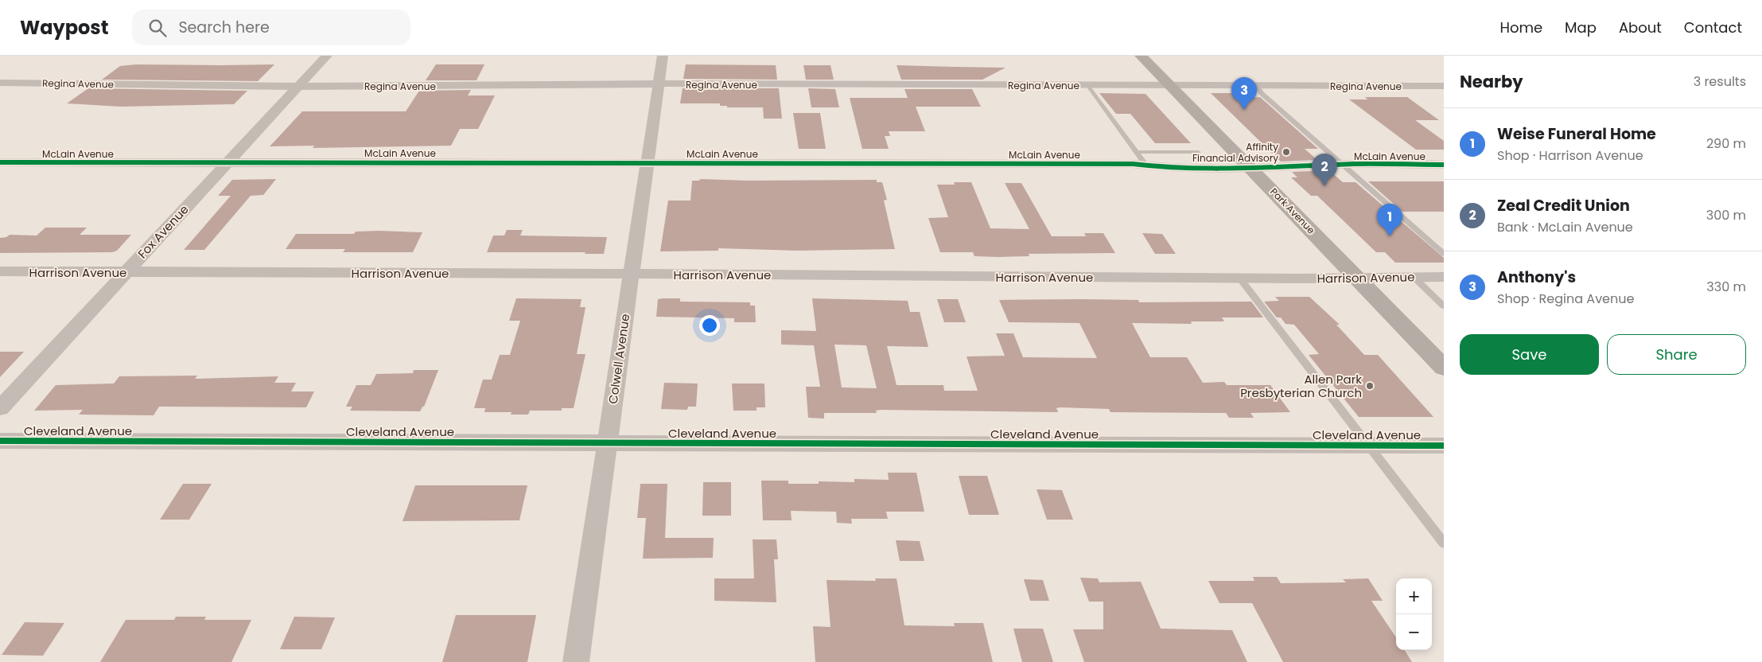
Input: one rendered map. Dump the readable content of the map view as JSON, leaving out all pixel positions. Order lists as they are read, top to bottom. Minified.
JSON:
{"streets":{"street":["Regina Avenue","McLain Avenue","Park Avenue","Fox Avenue","Harrison Avenue","Colwell Avenue","Cleveland Avenue"]},"crossings":[["Regina Avenue","Park Avenue"],["Regina Avenue","Fox Avenue"],["Regina Avenue","Colwell Avenue"],["McLain Avenue","Park Avenue"],["McLain Avenue","Fox Avenue"],["McLain Avenue","Colwell Avenue"],["Park Avenue","Harrison Avenue"],["Fox Avenue","Harrison Avenue"],["Harrison Avenue","Colwell Avenue"],["Colwell Avenue","Cleveland Avenue"]],"places":["Affinity Financial Advisory","Allen Park Presbyterian Church"],"page":{"header":"Waypost","search":"Search here","nav":["Home","Map","About","Contact"],"heading":["Nearby","3 results"],"pins":["3","2","1"],"list":[{"mark":"1","name":"Weise Funeral Home","note":"Shop · Harrison Avenue","value":"290 m"},{"mark":"2","name":"Zeal Credit Union","note":"Bank · McLain Avenue","value":"300 m"},{"mark":"3","name":"Anthony's","note":"Shop · Regina Avenue","value":"330 m"}],"buttons":["Save","Share"],"map_buttons":["+","−"]}}
